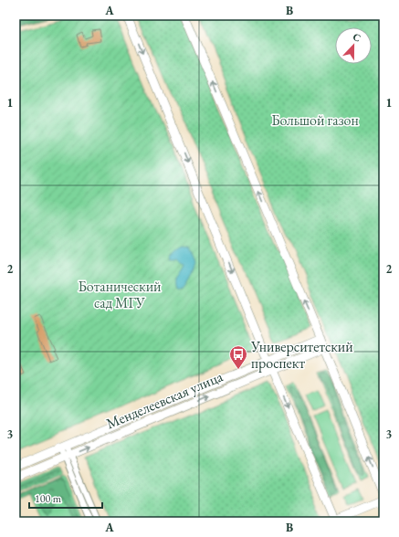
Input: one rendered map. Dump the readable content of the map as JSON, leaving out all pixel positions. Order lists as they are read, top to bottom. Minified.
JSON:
{"streets":{"main road":["Менделеевская улица"]},"parks":["Большой газон","Ботанический сад МГУ"],"places":{"bus stop":["Университетский проспект"]},"scale_bar":"100 m","north":"top","grid":{"columns":["A","B"],"rows":["1","2","3"]}}
